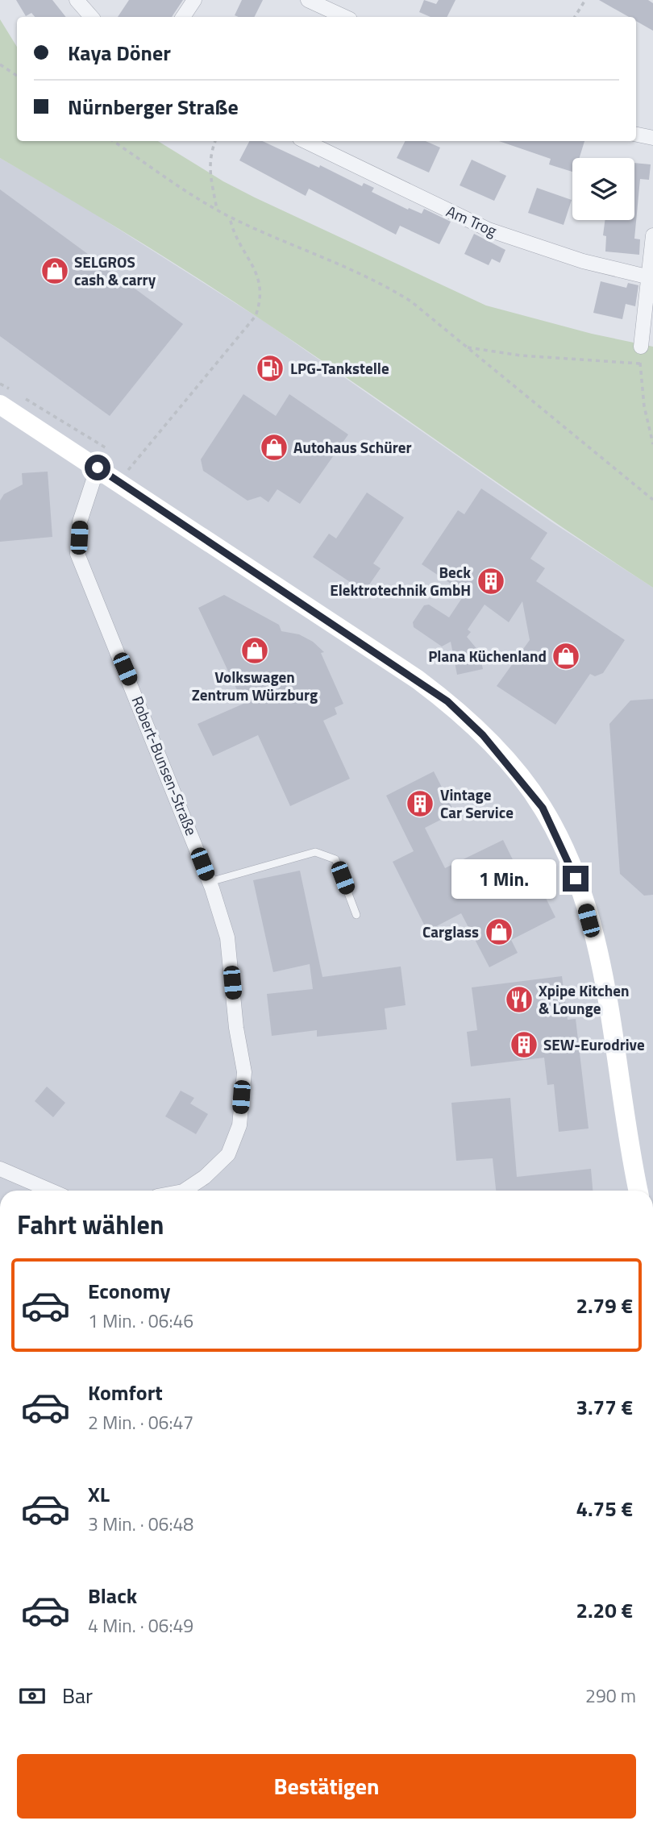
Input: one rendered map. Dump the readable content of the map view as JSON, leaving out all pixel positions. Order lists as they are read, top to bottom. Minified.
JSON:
{"streets":{"street":["Am Trog","Robert-Bunsen-Straße"]},"places":{"shop":["SELGROS cash & carry","Autohaus Schürer","Volkswagen Zentrum Würzburg","Plana Küchenland","Carglass"],"fuel station":["LPG-Tankstelle"],"building":["Beck Elektrotechnik GmbH","Vintage Car Service","SEW-Eurodrive"],"restaurant":["Xpipe Kitchen & Lounge"]},"page":{"banner":["Kaya Döner","Nürnberger Straße"],"bubble":"1 Min.","heading":"Fahrt wählen","list":[{"name":"Economy","note":"1 Min. · 06:46","value":"2.79 €"},{"name":"Komfort","note":"2 Min. · 06:47","value":"3.77 €"},{"name":"XL","note":"3 Min. · 06:48","value":"4.75 €"},{"name":"Black","note":"4 Min. · 06:49","value":"2.20 €"}],"pay":["Bar","290 m"],"buttons":"Bestätigen"}}
